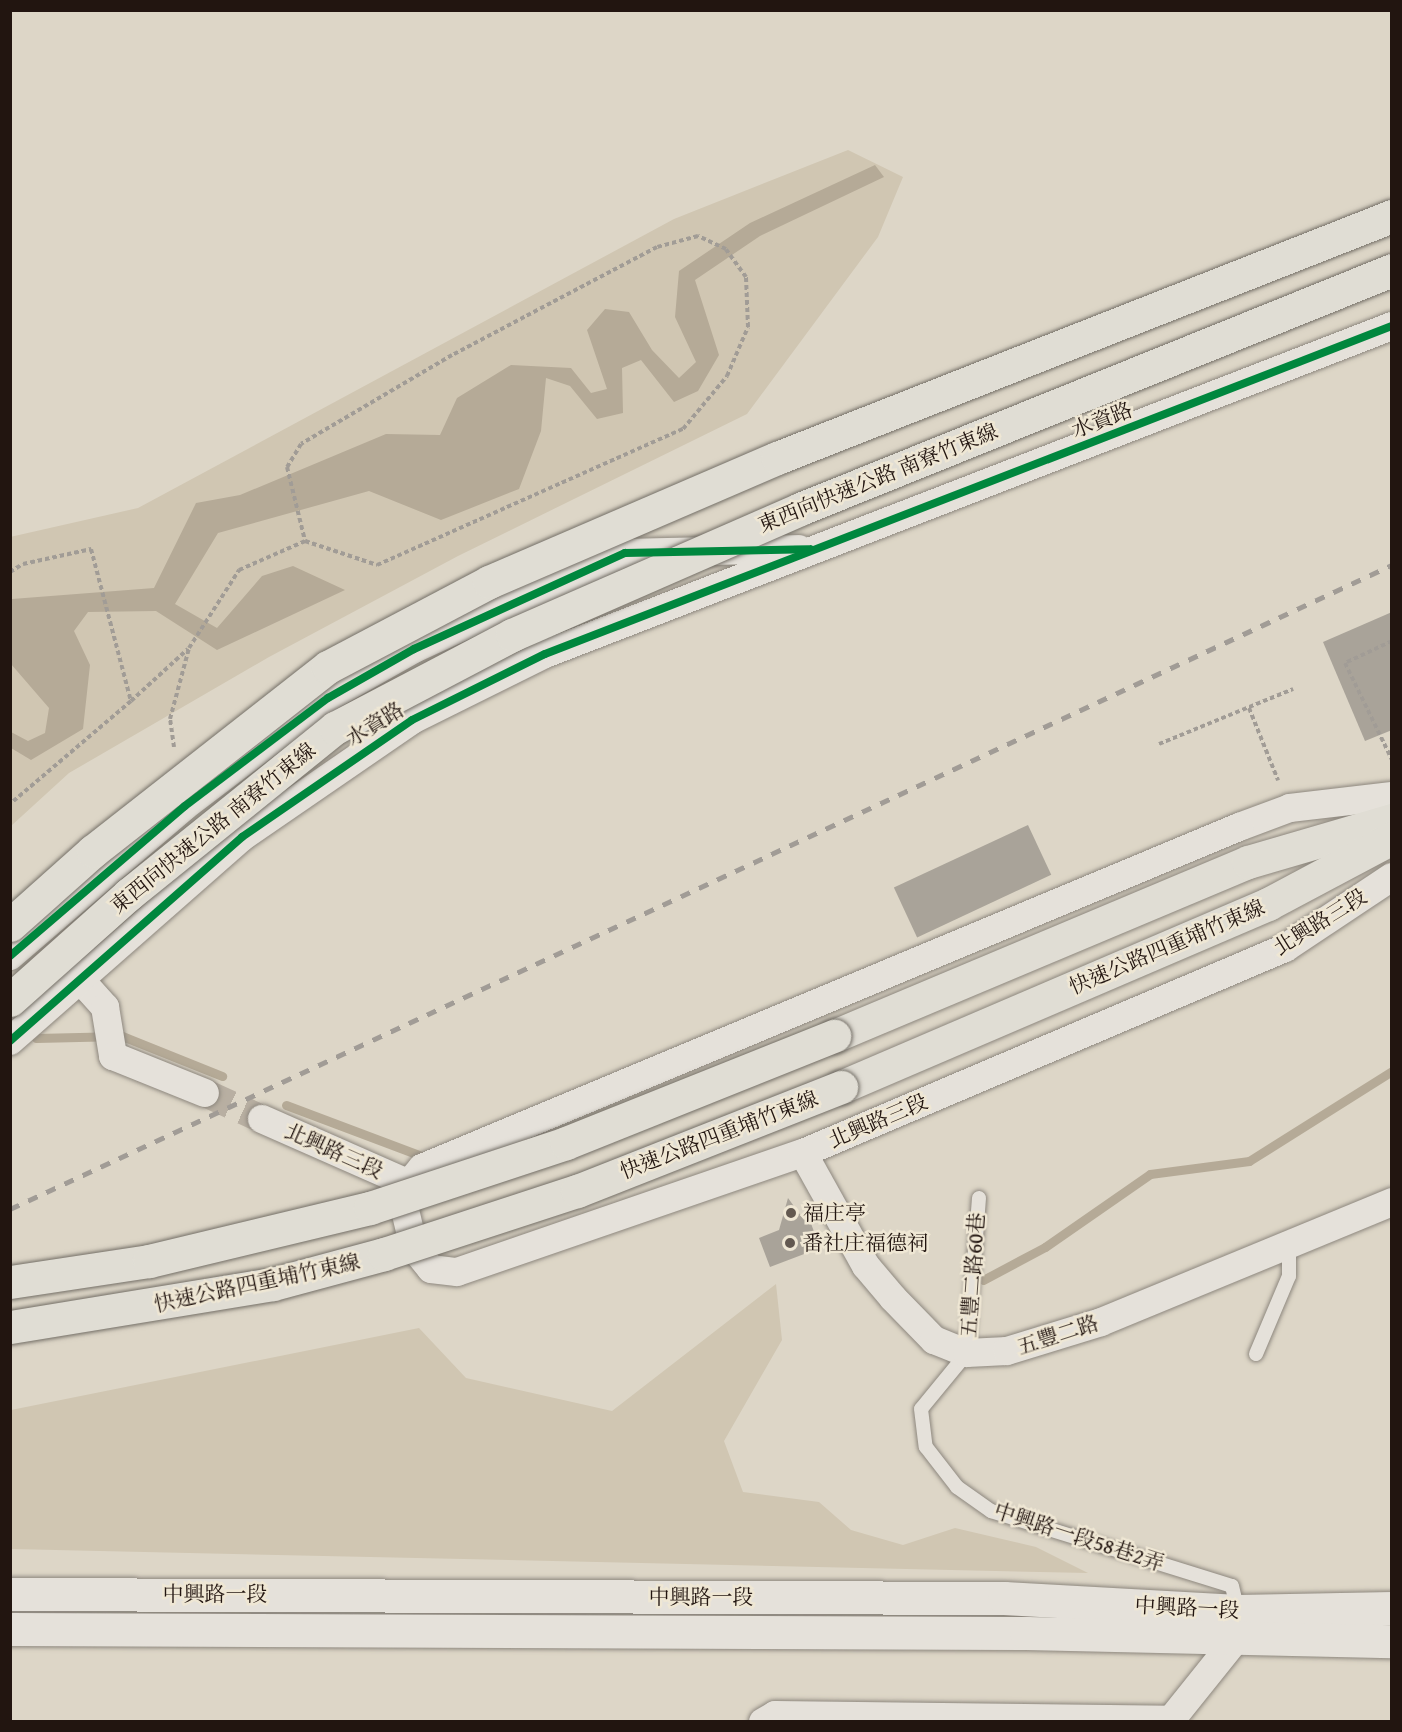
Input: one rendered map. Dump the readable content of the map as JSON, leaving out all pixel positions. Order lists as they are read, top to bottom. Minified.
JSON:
{"streets":{"highway":["東西向快速公路 南寮竹東線","快速公路四重埔竹東線"],"main road":["中興路一段"],"street":["水資路","北興路三段","五豐二路"],"lane":["五豐二路60巷","中興路一段58巷2弄"]},"crossings":[["北興路三段","五豐二路"],["五豐二路60巷","五豐二路"],["五豐二路60巷","中興路一段58巷2弄"],["五豐二路","中興路一段58巷2弄"],["中興路一段58巷2弄","中興路一段"]],"places":["福庄亭","番社庄福德祠"]}
